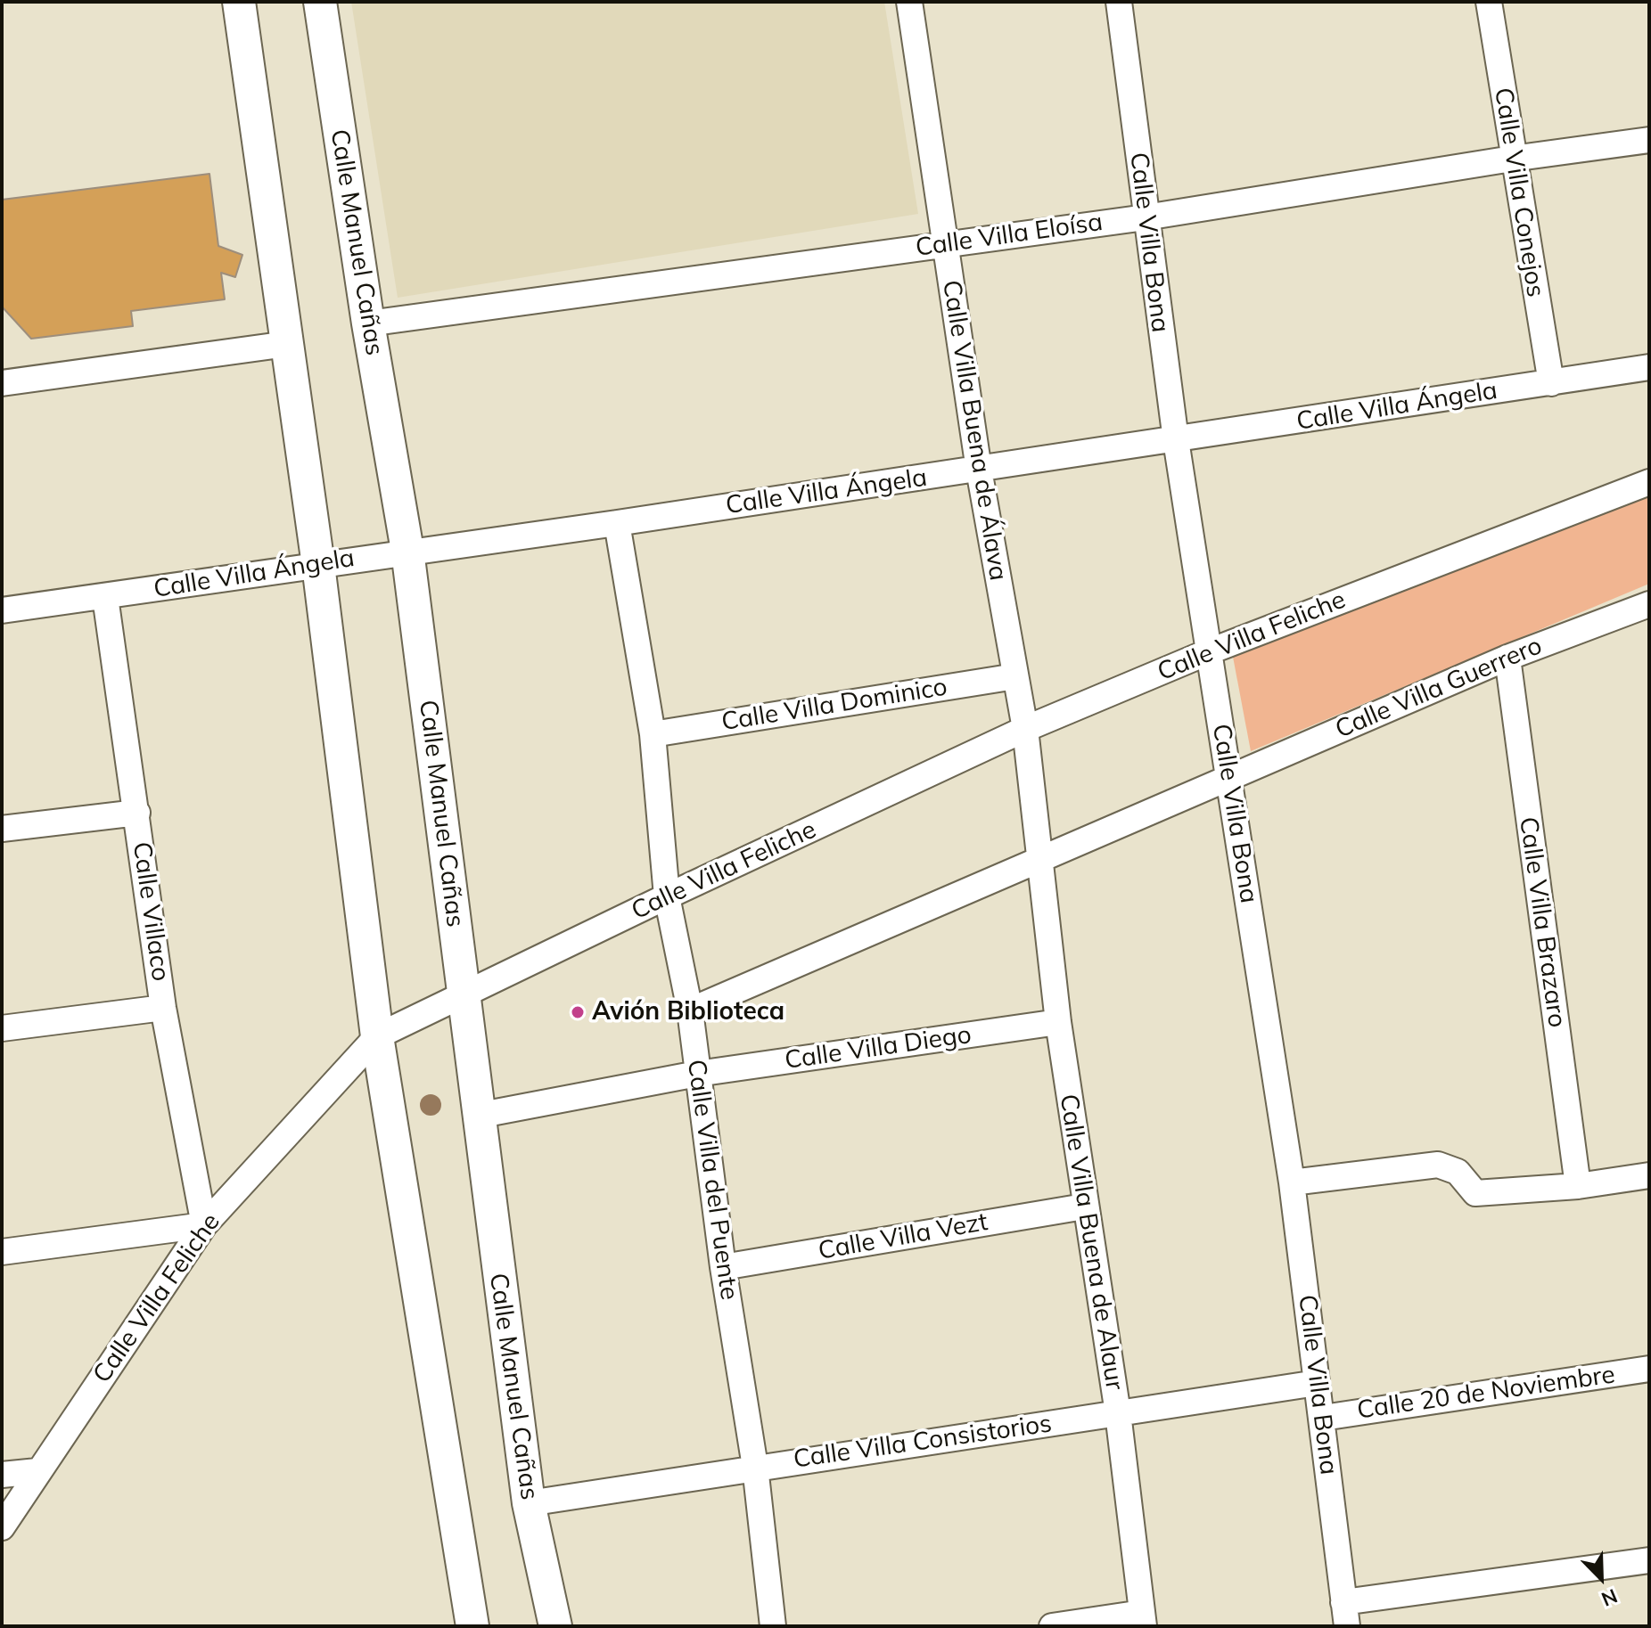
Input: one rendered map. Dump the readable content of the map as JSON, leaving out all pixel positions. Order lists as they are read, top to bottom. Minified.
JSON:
{"streets":{"street":["Calle Villa Conejos","Calle Villa Eloísa","Calle Manuel Cañas","Calle Villa Bona","Calle Villa Ángela","Calle Villa Buena de Álava","Calle Villa Feliche","Calle Villa Guerrero","Calle Villa Dominico","Calle Villaco","Calle Villa Brazaro","Calle Villa Diego","Calle Villa del Puente","Calle Villa Vezt","Calle Villa Buena de Alaur","Calle 20 de Noviembre","Calle Villa Consistorios"]},"crossings":[["Calle Villa Conejos","Calle Villa Eloísa"],["Calle Villa Conejos","Calle Villa Ángela"],["Calle Villa Eloísa","Calle Manuel Cañas"],["Calle Villa Eloísa","Calle Villa Bona"],["Calle Villa Eloísa","Calle Villa Buena de Álava"],["Calle Manuel Cañas","Calle Villa Ángela"],["Calle Manuel Cañas","Calle Villa Feliche"],["Calle Manuel Cañas","Calle Villa Diego"],["Calle Manuel Cañas","Calle Villa Consistorios"],["Calle Villa Bona","Calle Villa Ángela"],["Calle Villa Bona","Calle Villa Feliche"],["Calle Villa Bona","Calle Villa Guerrero"],["Calle Villa Bona","Calle 20 de Noviembre"],["Calle Villa Bona","Calle Villa Consistorios"],["Calle Villa Ángela","Calle Villa Buena de Álava"],["Calle Villa Ángela","Calle Villaco"],["Calle Villa Ángela","Calle Villa del Puente"],["Calle Villa Buena de Álava","Calle Villa Feliche"],["Calle Villa Buena de Álava","Calle Villa Dominico"],["Calle Villa Buena de Álava","Calle Villa Buena de Alaur"],["Calle Villa Feliche","Calle Villaco"],["Calle Villa Feliche","Calle Villa del Puente"],["Calle Villa Guerrero","Calle Villa Brazaro"],["Calle Villa Dominico","Calle Villa del Puente"],["Calle Villa Diego","Calle Villa del Puente"],["Calle Villa Diego","Calle Villa Buena de Alaur"],["Calle Villa del Puente","Calle Villa Vezt"],["Calle Villa del Puente","Calle Villa Consistorios"],["Calle Villa Vezt","Calle Villa Buena de Alaur"],["Calle Villa Buena de Alaur","Calle Villa Consistorios"]],"places":["Avión Biblioteca"],"north":"bottom right"}
